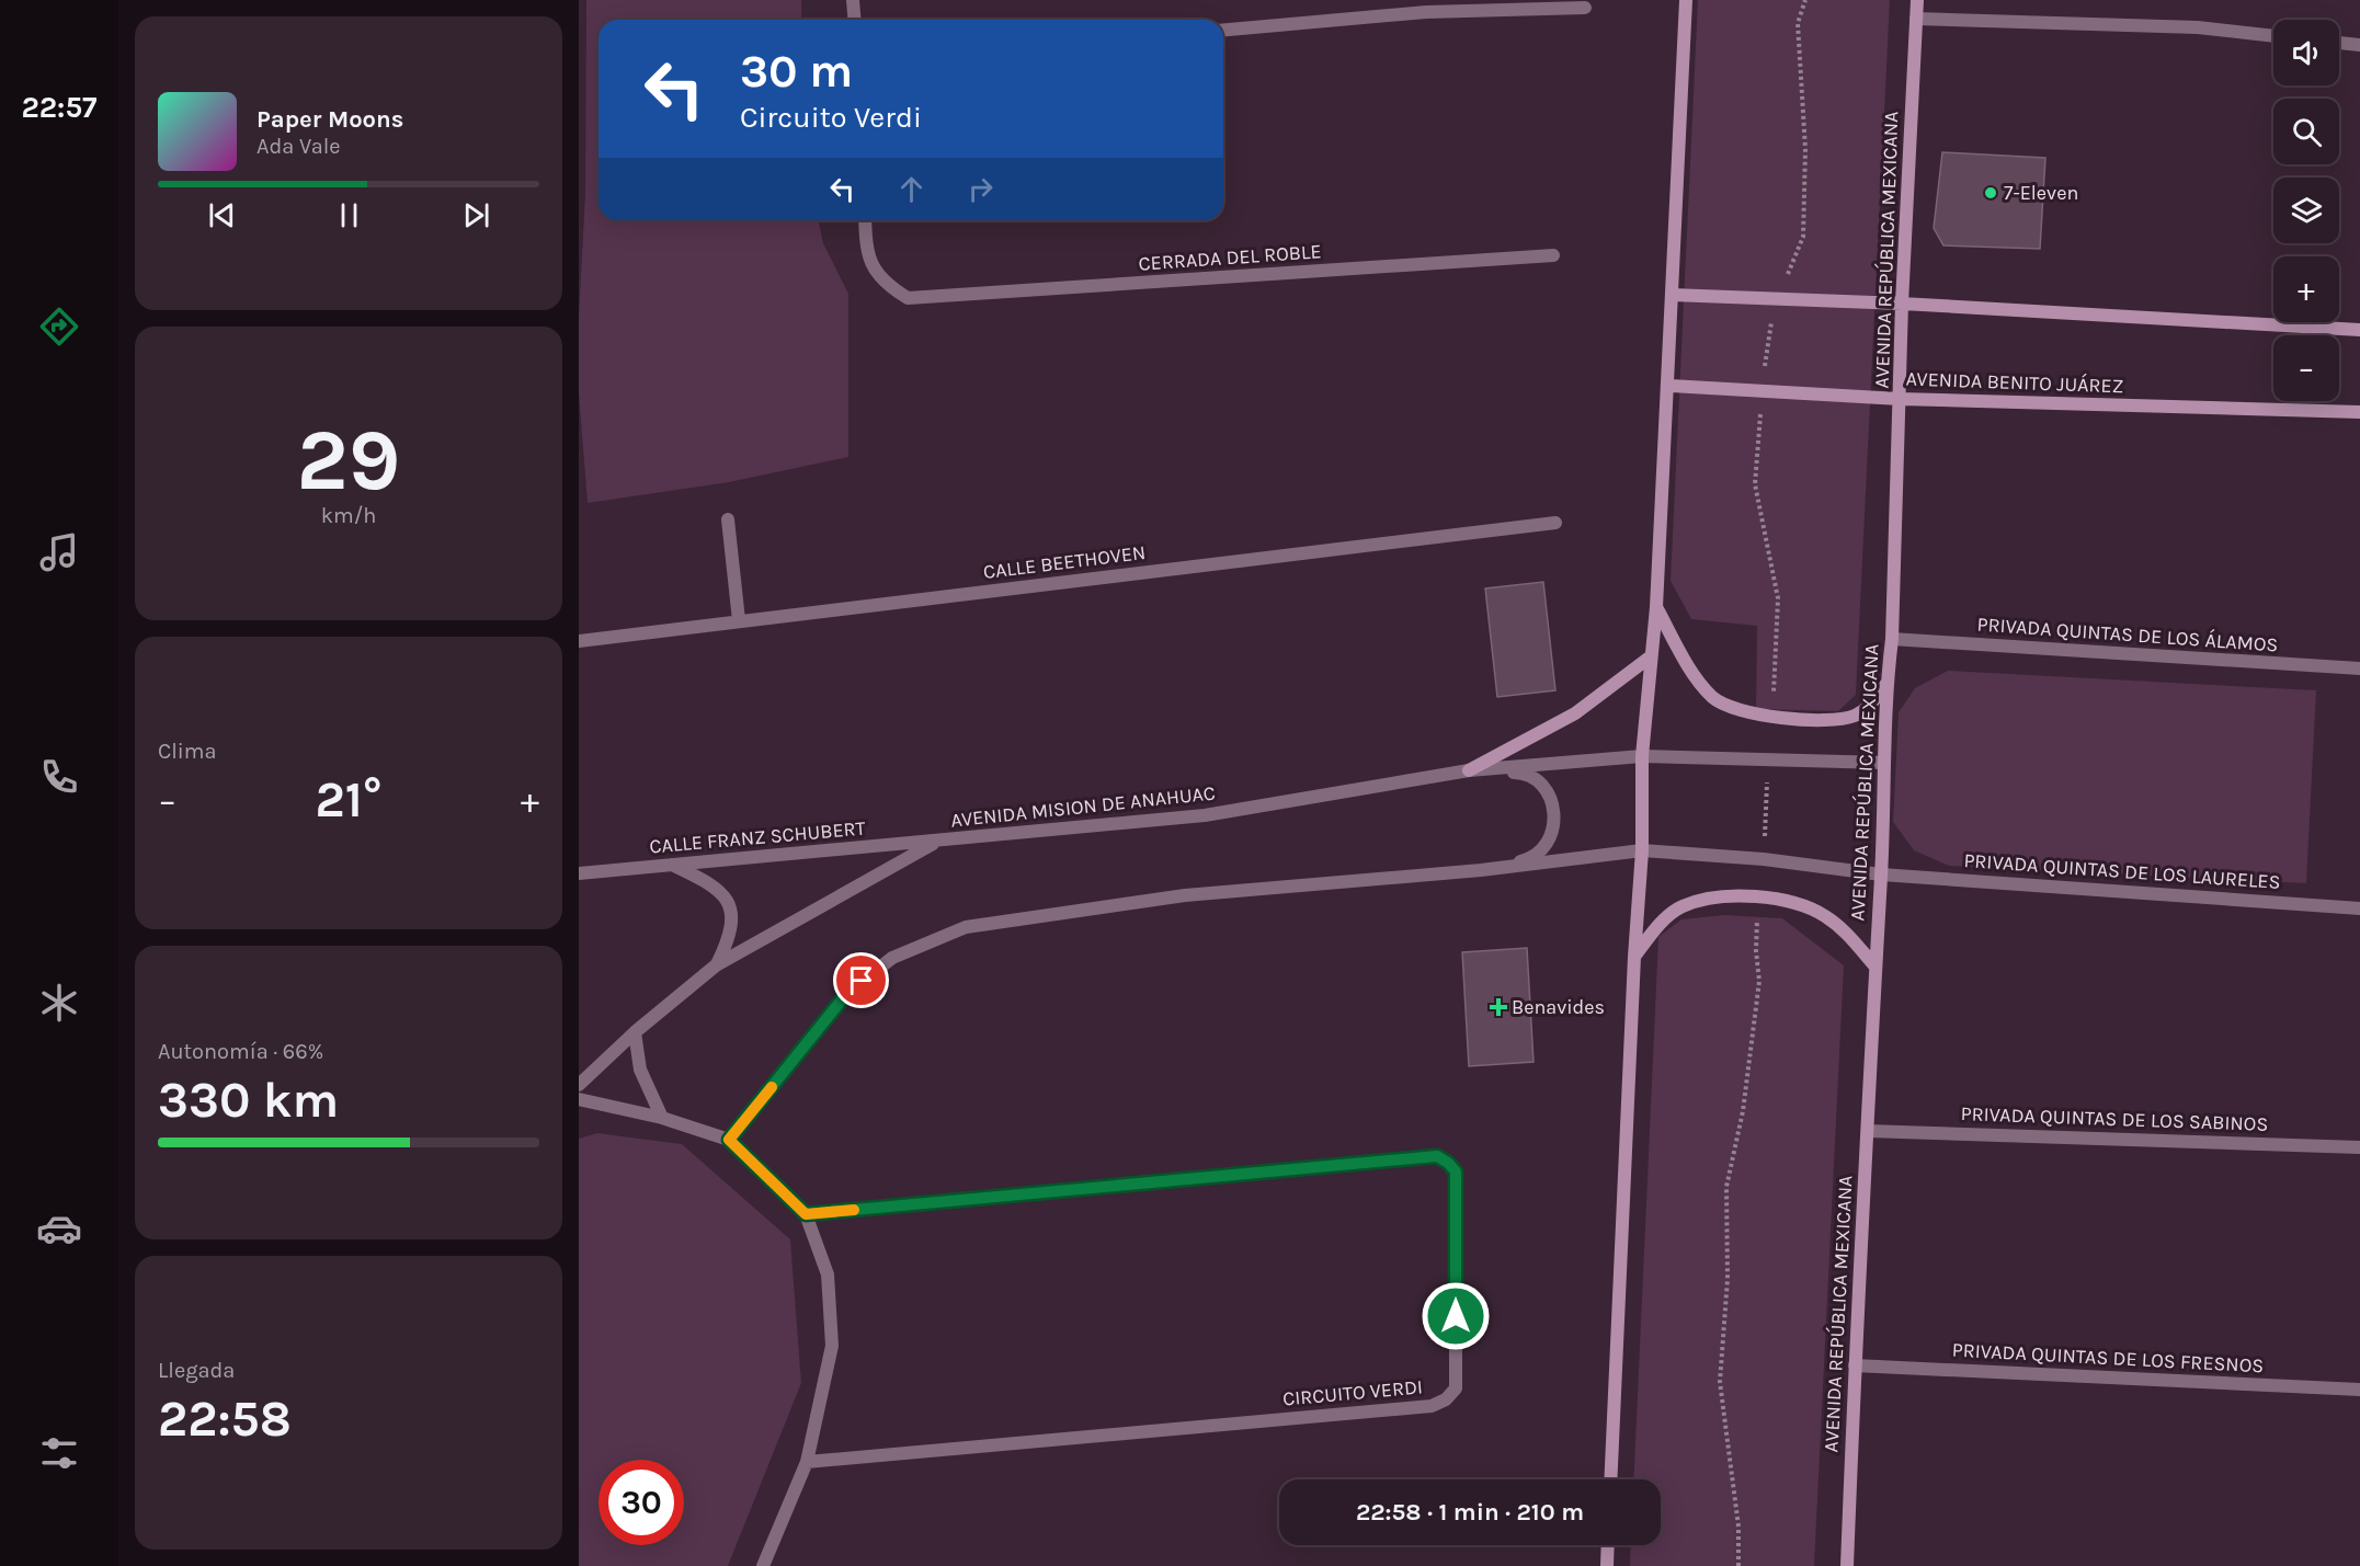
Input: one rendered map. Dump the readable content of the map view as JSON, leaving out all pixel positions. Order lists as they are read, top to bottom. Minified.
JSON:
{"streets":{"main road":["AVENIDA REPÚBLICA MEXICANA","AVENIDA BENITO JUÁREZ"],"street":["CERRADA DEL ROBLE","CALLE BEETHOVEN","PRIVADA QUINTAS DE LOS ÁLAMOS","AVENIDA MISION DE ANAHUAC","CALLE FRANZ SCHUBERT","PRIVADA QUINTAS DE LOS LAURELES","PRIVADA QUINTAS DE LOS SABINOS","PRIVADA QUINTAS DE LOS FRESNOS","CIRCUITO VERDI"]},"crossings":[["AVENIDA REPÚBLICA MEXICANA","AVENIDA BENITO JUÁREZ"],["AVENIDA REPÚBLICA MEXICANA","PRIVADA QUINTAS DE LOS ÁLAMOS"],["AVENIDA REPÚBLICA MEXICANA","AVENIDA MISION DE ANAHUAC"],["AVENIDA REPÚBLICA MEXICANA","PRIVADA QUINTAS DE LOS LAURELES"],["AVENIDA REPÚBLICA MEXICANA","PRIVADA QUINTAS DE LOS SABINOS"],["AVENIDA REPÚBLICA MEXICANA","PRIVADA QUINTAS DE LOS FRESNOS"],["AVENIDA MISION DE ANAHUAC","CALLE FRANZ SCHUBERT"],["AVENIDA MISION DE ANAHUAC","PRIVADA QUINTAS DE LOS LAURELES"]],"places":{"other":["7-Eleven"],"health":["Benavides"]},"page":{"tabs":"22:57","map_buttons":["+","−"],"turn":["30 m","Circuito Verdi"],"song":["Paper Moons","Ada Vale"],"tile":[["29","km/h"],"Clima",["Autonomía · 66%","330 km"],["Llegada","22:58"]],"heat":["−","21°","+"],"limit":"30","trip":"22:58 · 1 min · 210 m"}}
